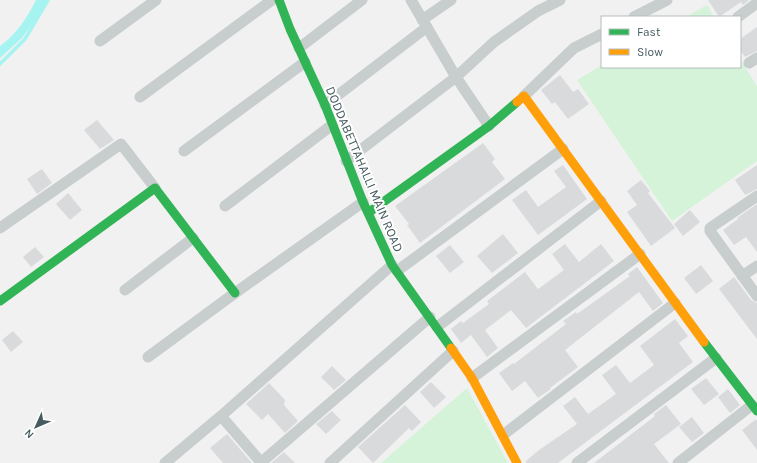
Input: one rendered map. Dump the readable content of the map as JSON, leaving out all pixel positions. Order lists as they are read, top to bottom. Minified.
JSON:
{"streets":{"street":["DODDABETTAHALLI MAIN ROAD"]},"legend":["Fast","Slow"],"north":"bottom left"}
